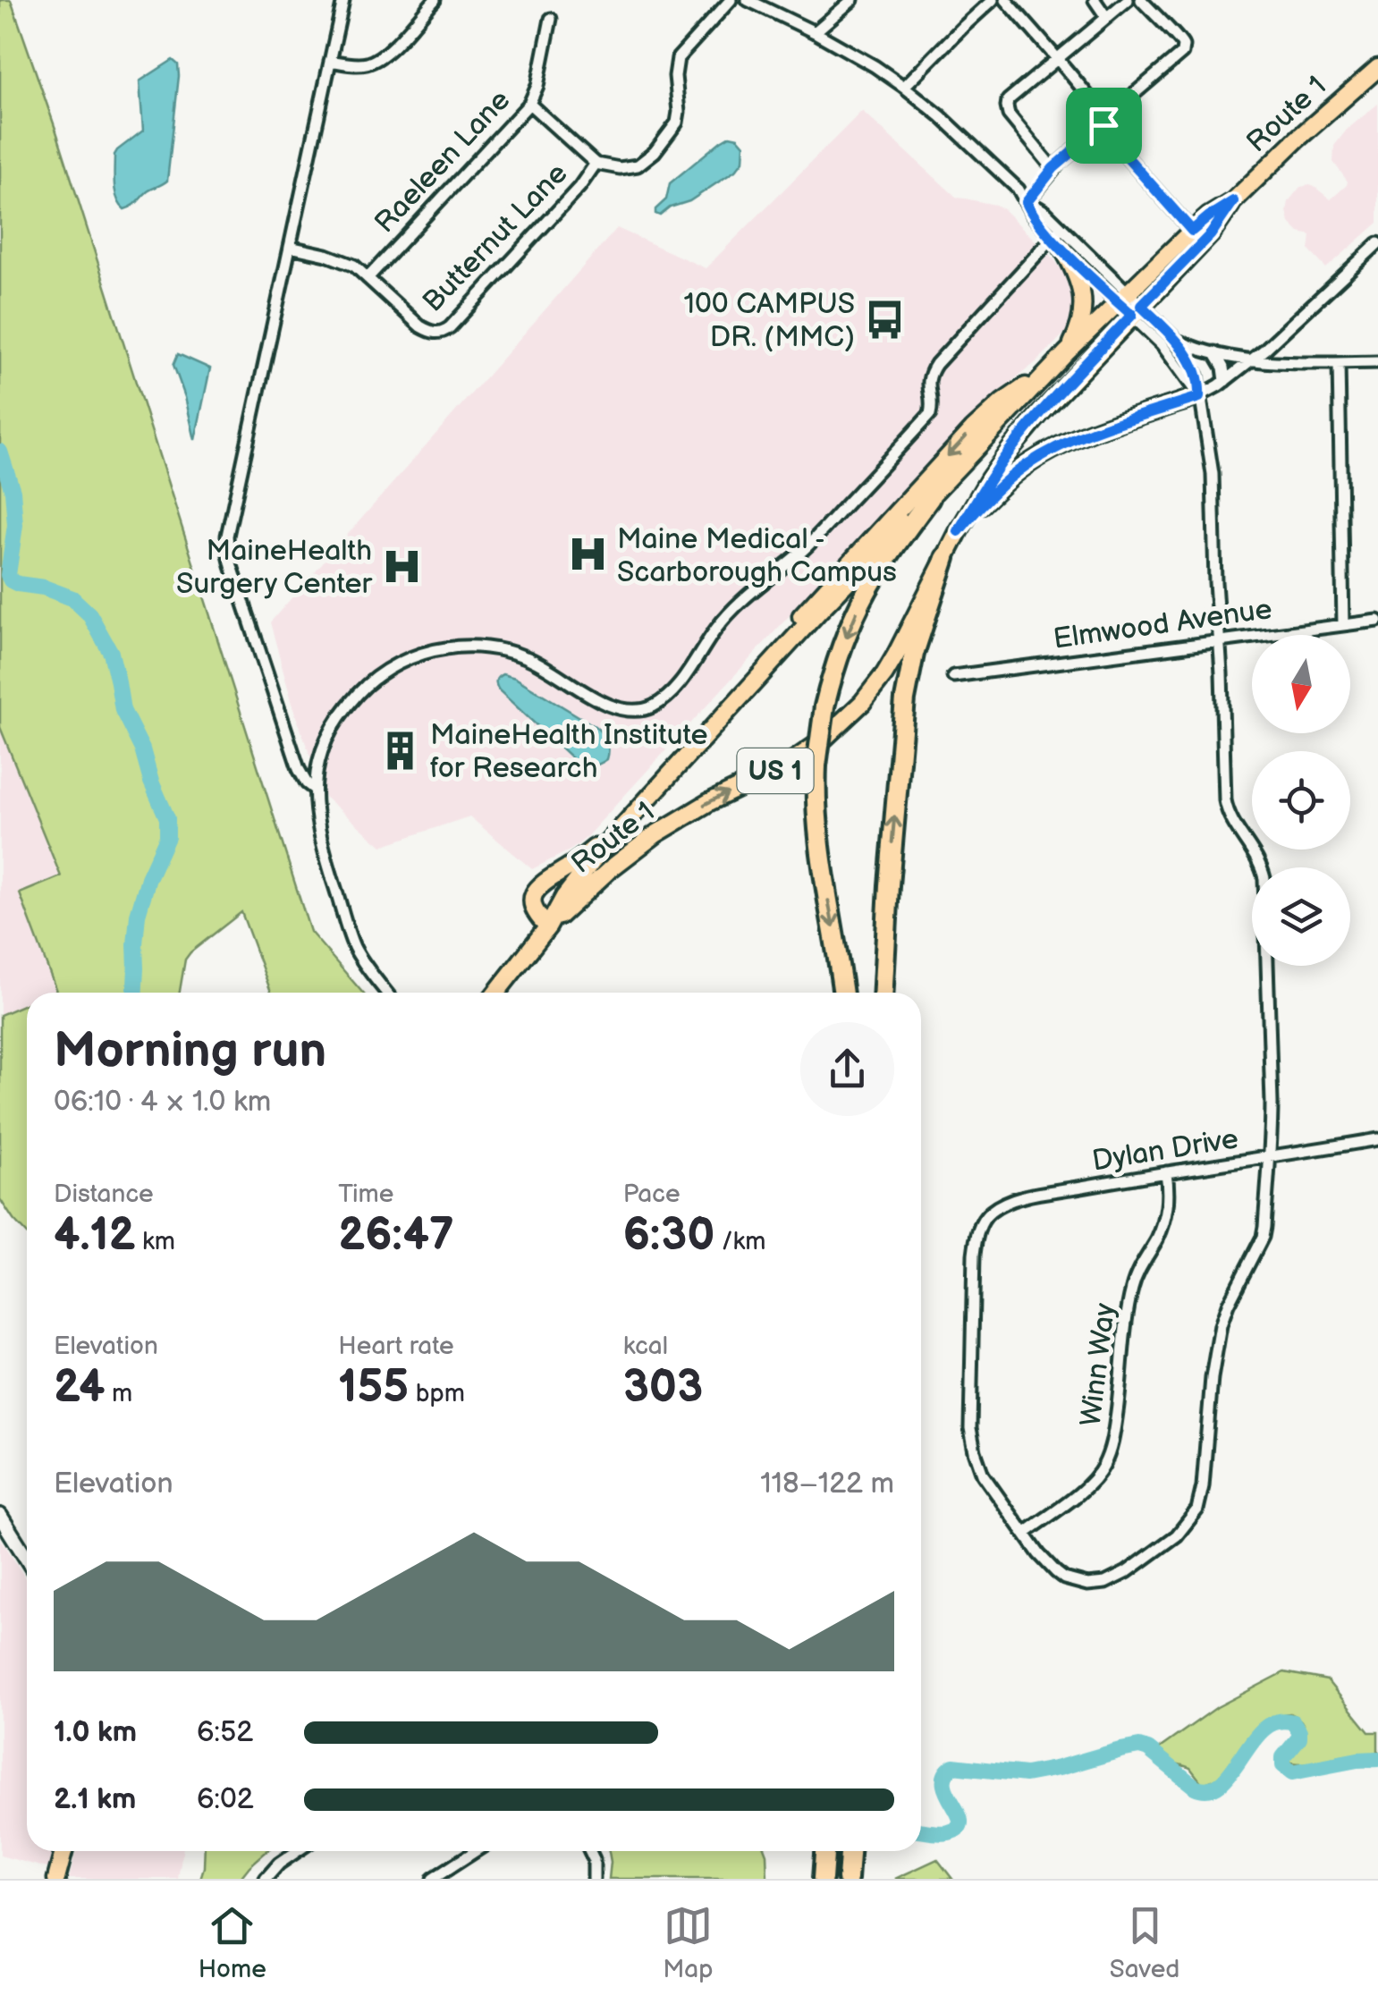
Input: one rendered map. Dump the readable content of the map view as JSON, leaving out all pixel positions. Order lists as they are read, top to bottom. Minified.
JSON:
{"streets":{"main road":["Route 1","US 1"],"street":["Raeleen Lane","Butternut Lane","Elmwood Avenue","Dylan Drive","Winn Way"]},"crossings":[["Raeleen Lane","Butternut Lane"],["Dylan Drive","Winn Way"]],"places":{"bus stop":["100 CAMPUS DR. (MMC)"],"hospital":["Maine Medical - Scarborough Campus","MaineHealth Surgery Center"],"building":["MaineHealth Institute for Research"]},"north":"bottom","page":{"heading":["Morning run","06:10 · 4 × 1.0 km"],"stats":[["Distance","4.12 km"],["Time","26:47"],["Pace","6:30 /km"],["Elevation","24 m"],["Heart rate","155 bpm"],["kcal","303"]],"chart":["Elevation","118–122 m"],"list":[{"name":"1.0 km","note":"6:52"},{"name":"2.1 km","note":"6:02"}],"tabs":["Home","Map","Saved"]}}
